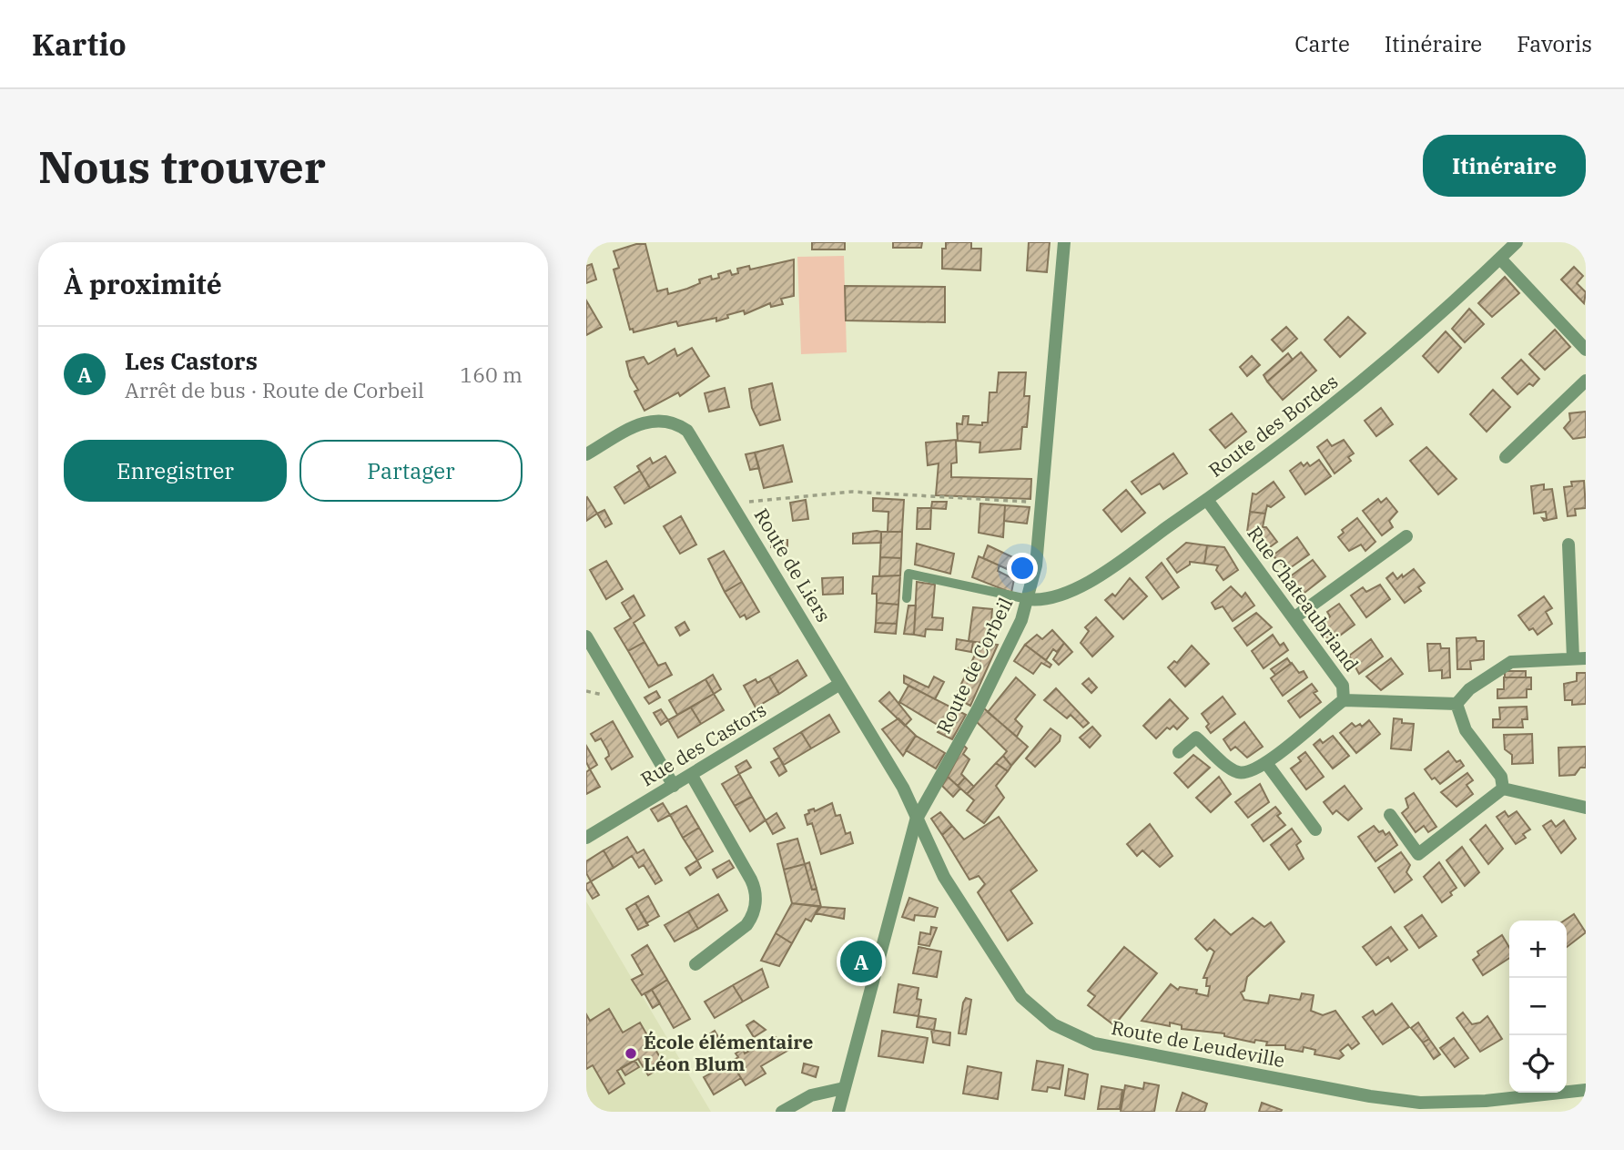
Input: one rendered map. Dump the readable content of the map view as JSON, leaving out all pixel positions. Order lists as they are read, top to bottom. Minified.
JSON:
{"streets":{"street":["Route des Bordes","Route de Liers","Rue Chateaubriand","Route de Corbeil","Rue des Castors","Route de Leudeville"]},"crossings":[["Route des Bordes","Rue Chateaubriand"],["Route des Bordes","Route de Corbeil"],["Route de Liers","Route de Corbeil"],["Route de Liers","Rue des Castors"],["Route de Liers","Route de Leudeville"],["Route de Corbeil","Route de Leudeville"]],"places":["École élémentaire Léon Blum"],"page":{"header":"Kartio","nav":["Carte","Itinéraire","Favoris"],"buttons":["Itinéraire",["Enregistrer","Partager"]],"title":"Nous trouver","heading":"À proximité","list":[{"mark":"A","name":"Les Castors","note":"Arrêt de bus · Route de Corbeil","value":"160 m"}],"map_buttons":["+","−"],"pins":"A"}}
